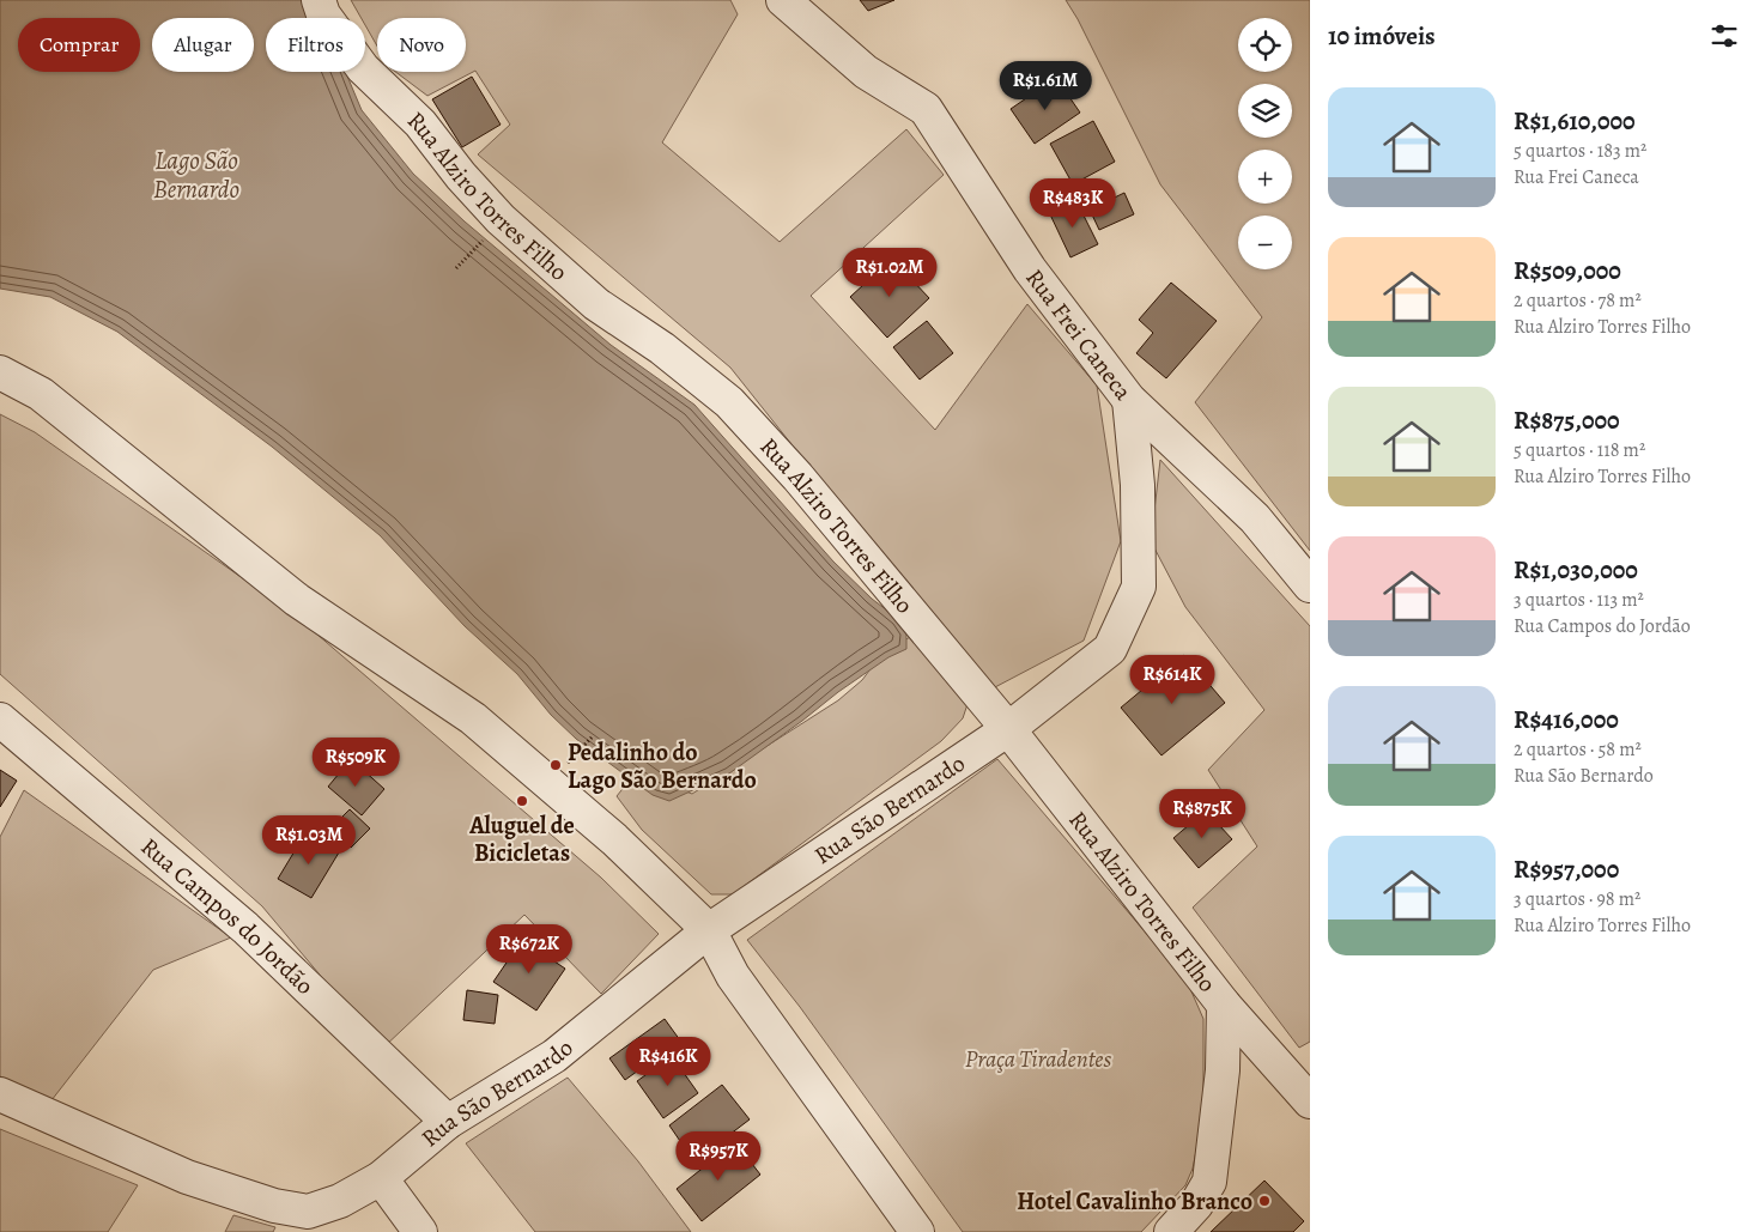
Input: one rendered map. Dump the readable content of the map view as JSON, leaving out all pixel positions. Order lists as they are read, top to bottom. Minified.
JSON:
{"streets":{"street":["Rua Alziro Torres Filho","Rua Frei Caneca","Rua São Bernardo","Rua Campos do Jordão"]},"crossings":[["Rua Alziro Torres Filho","Rua São Bernardo"],["Rua Frei Caneca","Rua São Bernardo"],["Rua São Bernardo","Rua Campos do Jordão"]],"water":["Lago São Bernardo"],"parks":["Praça Tiradentes"],"places":["Pedalinho do Lago São Bernardo","Aluguel de Bicicletas","Hotel Cavalinho Branco"],"page":{"heading":"10 imóveis","map_buttons":["+","−"],"chip":["Comprar","Alugar","Filtros","Novo"],"price":["R$1.61M","R$483K","R$1.02M","R$614K","R$509K","R$875K","R$1.03M","R$672K","R$416K","R$957K"],"list":[{"name":"R$1,610,000","note":"5 quartos · 183 m² · Rua Frei Caneca"},{"name":"R$509,000","note":"2 quartos · 78 m² · Rua Alziro Torres Filho"},{"name":"R$875,000","note":"5 quartos · 118 m² · Rua Alziro Torres Filho"},{"name":"R$1,030,000","note":"3 quartos · 113 m² · Rua Campos do Jordão"},{"name":"R$416,000","note":"2 quartos · 58 m² · Rua São Bernardo"},{"name":"R$957,000","note":"3 quartos · 98 m² · Rua Alziro Torres Filho"}]}}
